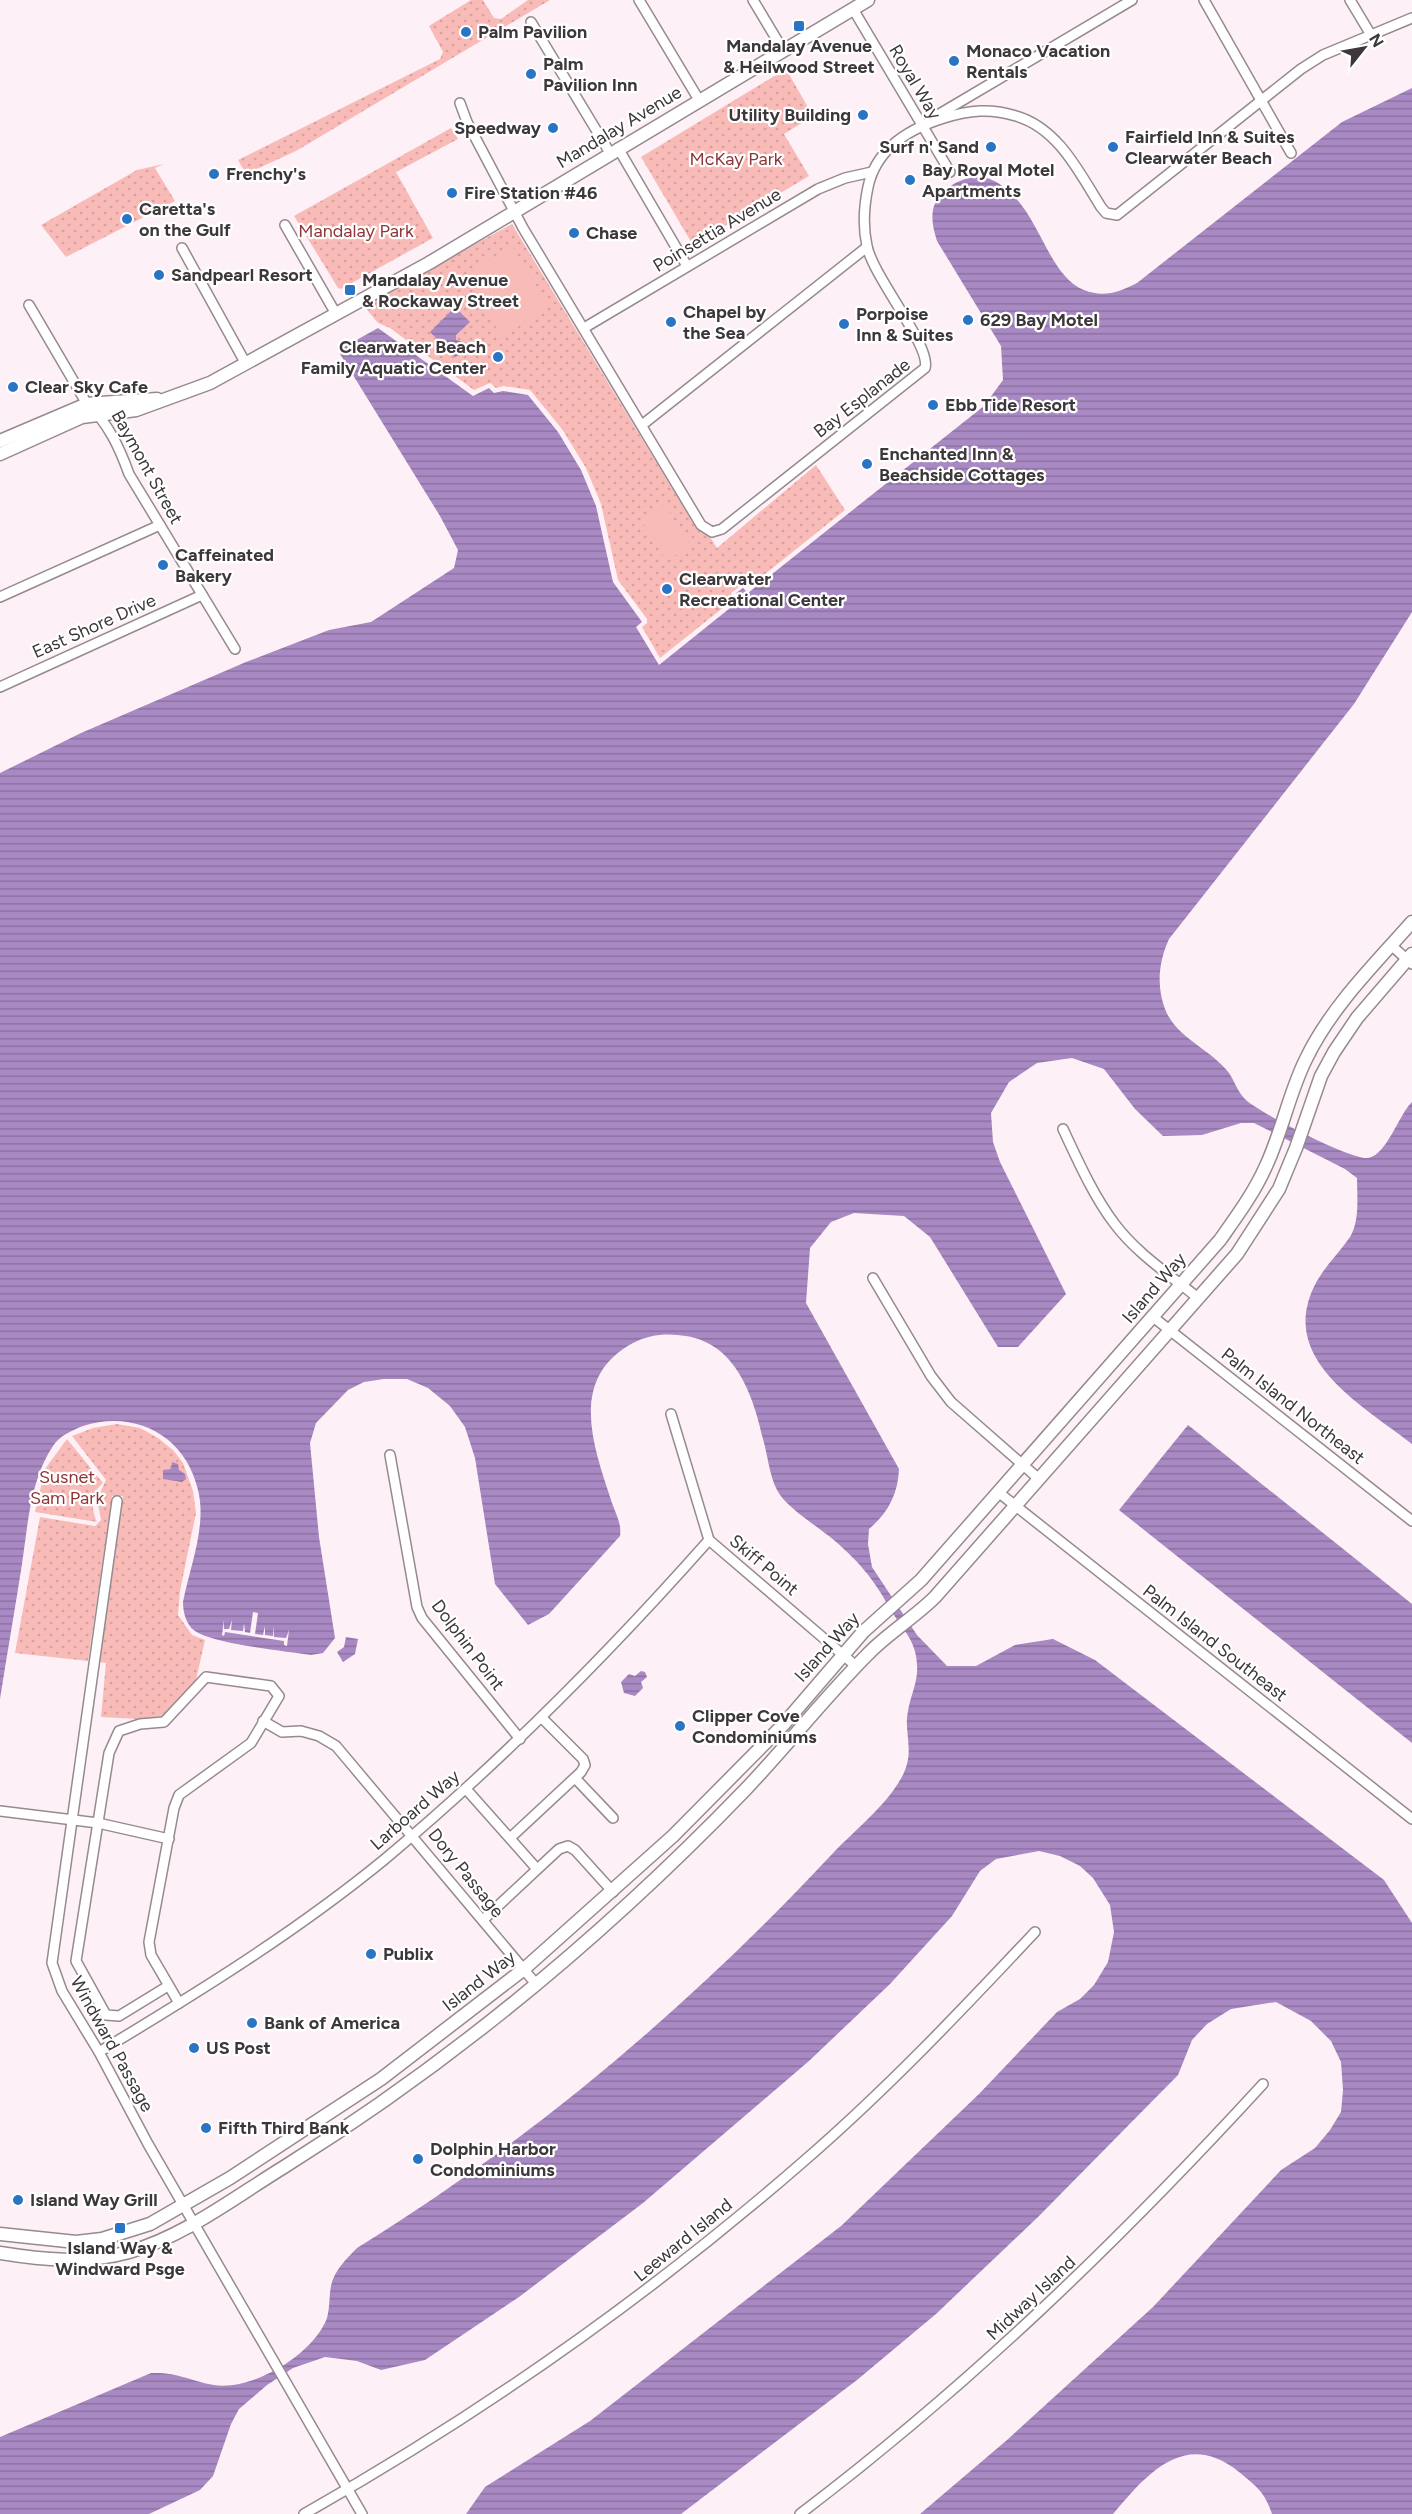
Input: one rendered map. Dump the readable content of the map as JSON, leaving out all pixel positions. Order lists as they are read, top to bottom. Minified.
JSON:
{"streets":{"street":["Royal Way","Mandalay Avenue","Poinsettia Avenue","Bay Esplanade","Baymont Street","East Shore Drive","Island Way","Palm Island Northeast","Skiff Point","Palm Island Southeast","Dolphin Point","Larboard Way","Dory Passage","Windward Passage","Leeward Island","Midway Island"]},"crossings":[["Royal Way","Mandalay Avenue"],["Royal Way","Bay Esplanade"],["Mandalay Avenue","Bay Esplanade"],["Mandalay Avenue","Baymont Street"],["Poinsettia Avenue","Bay Esplanade"],["Baymont Street","East Shore Drive"],["Island Way","Palm Island Northeast"],["Island Way","Skiff Point"],["Island Way","Palm Island Southeast"],["Island Way","Dory Passage"],["Island Way","Windward Passage"],["Skiff Point","Larboard Way"],["Dolphin Point","Larboard Way"],["Larboard Way","Dory Passage"],["Larboard Way","Windward Passage"],["Windward Passage","Leeward Island"]],"parks":["McKay Park","Mandalay Park","Susnet Sam Park"],"places":{"transit":["Mandalay Avenue & Heilwood Street","Mandalay Avenue & Rockaway Street","Island Way & Windward Psge"],"other":["Palm Pavilion","Monaco Vacation Rentals","Palm Pavilion Inn","Utility Building","Speedway","Surf n' Sand","Fairfield Inn & Suites Clearwater Beach","Frenchy's","Bay Royal Motel Apartments","Fire Station #46","Caretta's on the Gulf","Chase","Sandpearl Resort","629 Bay Motel","Chapel by the Sea","Porpoise Inn & Suites","Clearwater Beach Family Aquatic Center","Clear Sky Cafe","Ebb Tide Resort","Enchanted Inn & Beachside Cottages","Caffeinated Bakery","Clearwater Recreational Center","Clipper Cove Condominiums","Publix","Bank of America","US Post","Fifth Third Bank","Dolphin Harbor Condominiums","Island Way Grill"]},"north":"top right"}
